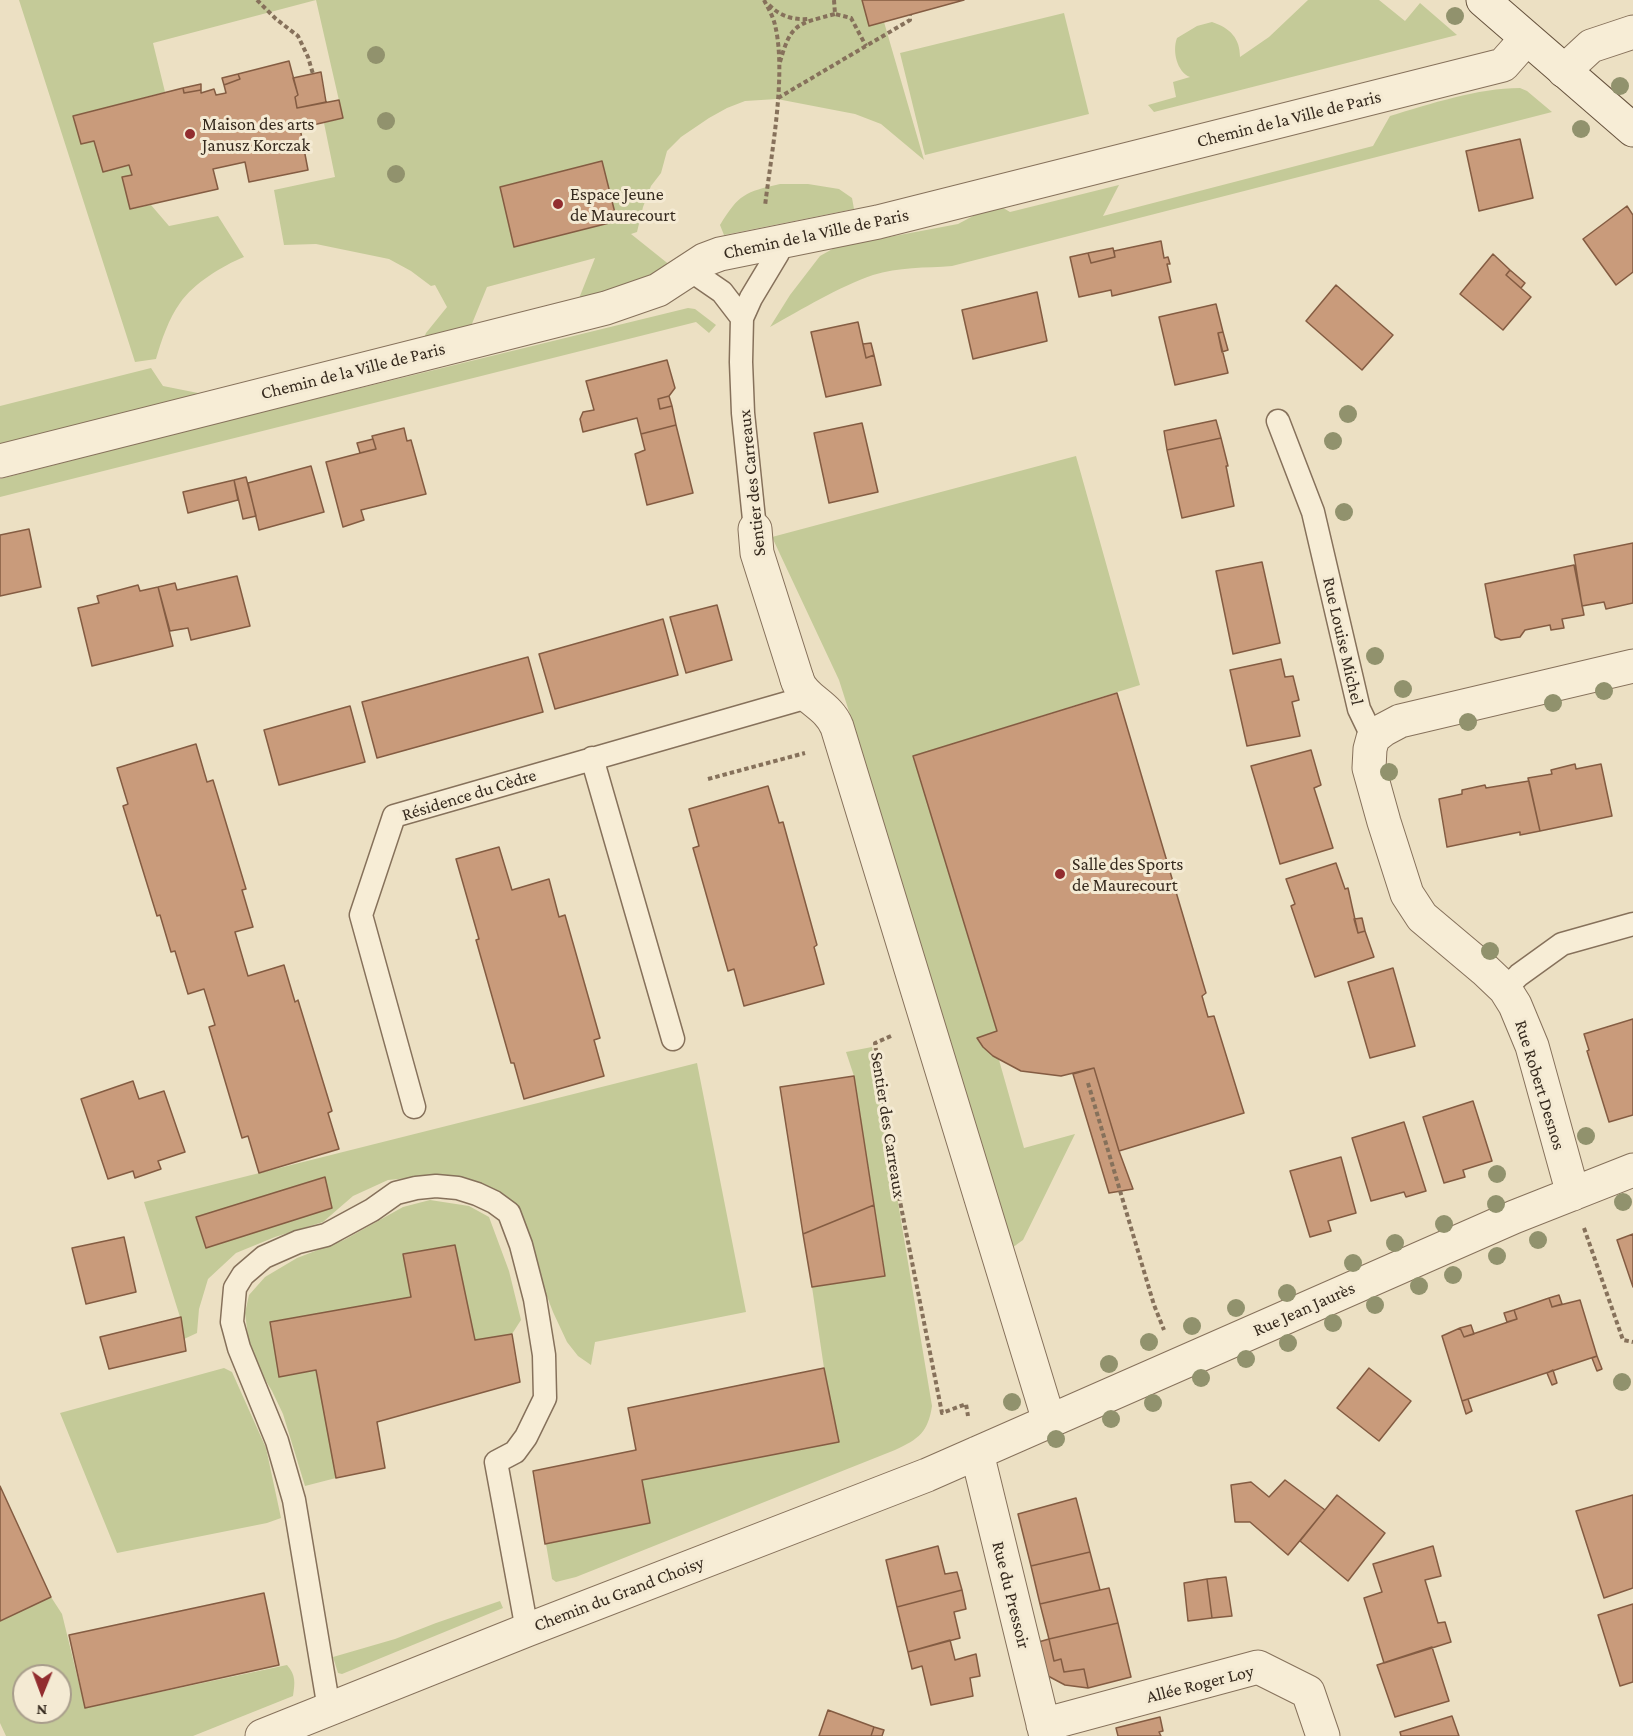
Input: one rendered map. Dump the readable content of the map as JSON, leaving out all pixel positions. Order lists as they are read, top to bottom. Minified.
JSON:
{"streets":{"street":["Chemin de la Ville de Paris","Sentier des Carreaux","Rue Robert Desnos","Rue Jean Jaurès","Chemin du Grand Choisy","Rue du Pressoir","Allée Roger Loy"],"lane":["Rue Louise Michel","Résidence du Cèdre"]},"crossings":[["Sentier des Carreaux","Résidence du Cèdre"],["Sentier des Carreaux","Rue Jean Jaurès"],["Sentier des Carreaux","Chemin du Grand Choisy"],["Sentier des Carreaux","Rue du Pressoir"],["Rue Louise Michel","Rue Robert Desnos"],["Rue Robert Desnos","Rue Jean Jaurès"],["Rue Jean Jaurès","Chemin du Grand Choisy"],["Rue Jean Jaurès","Rue du Pressoir"],["Chemin du Grand Choisy","Rue du Pressoir"],["Rue du Pressoir","Allée Roger Loy"]],"places":["Maison des arts Janusz Korczak","Espace Jeune de Maurecourt","Salle des Sports de Maurecourt"],"north":"bottom"}
